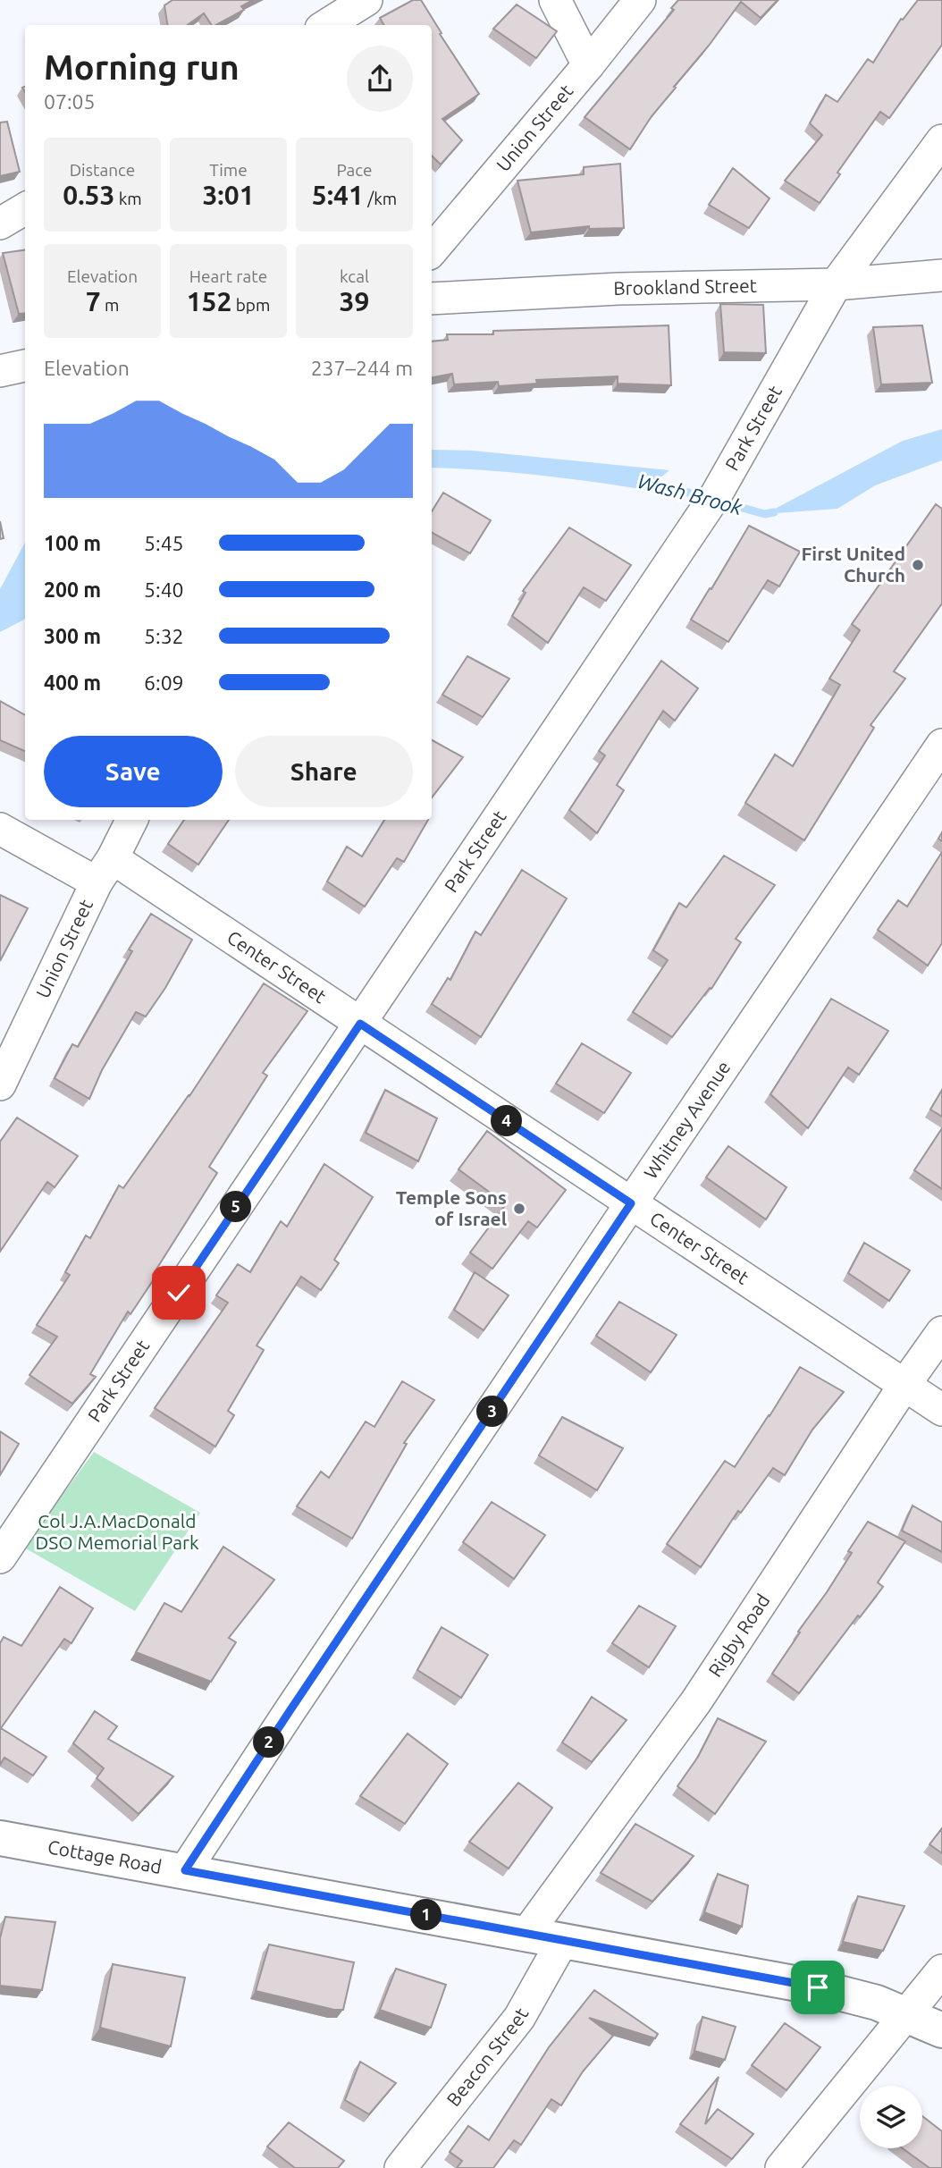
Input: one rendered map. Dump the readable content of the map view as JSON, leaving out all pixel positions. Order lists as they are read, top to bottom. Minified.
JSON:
{"streets":{"main road":["Cottage Road"],"street":["Union Street","Brookland Street","Park Street","Center Street","Whitney Avenue","Rigby Road","Beacon Street"]},"crossings":[["Union Street","Center Street"],["Brookland Street","Park Street"],["Park Street","Center Street"],["Center Street","Whitney Avenue"],["Center Street","Rigby Road"],["Whitney Avenue","Cottage Road"],["Rigby Road","Cottage Road"],["Cottage Road","Beacon Street"]],"water":["Wash Brook"],"parks":["Col J.A.MacDonald DSO Memorial Park"],"places":["First United Church","Temple Sons of Israel"],"page":{"heading":["Morning run","07:05"],"stats":[["Distance","0.53 km"],["Time","3:01"],["Pace","5:41 /km"],["Elevation","7 m"],["Heart rate","152 bpm"],["kcal","39"]],"chart":["Elevation","237–244 m"],"list":[{"name":"100 m","note":"5:45"},{"name":"200 m","note":"5:40"},{"name":"300 m","note":"5:32"},{"name":"400 m","note":"6:09"}],"buttons":["Save","Share"],"pins":["4","5","3","2","1"]}}
